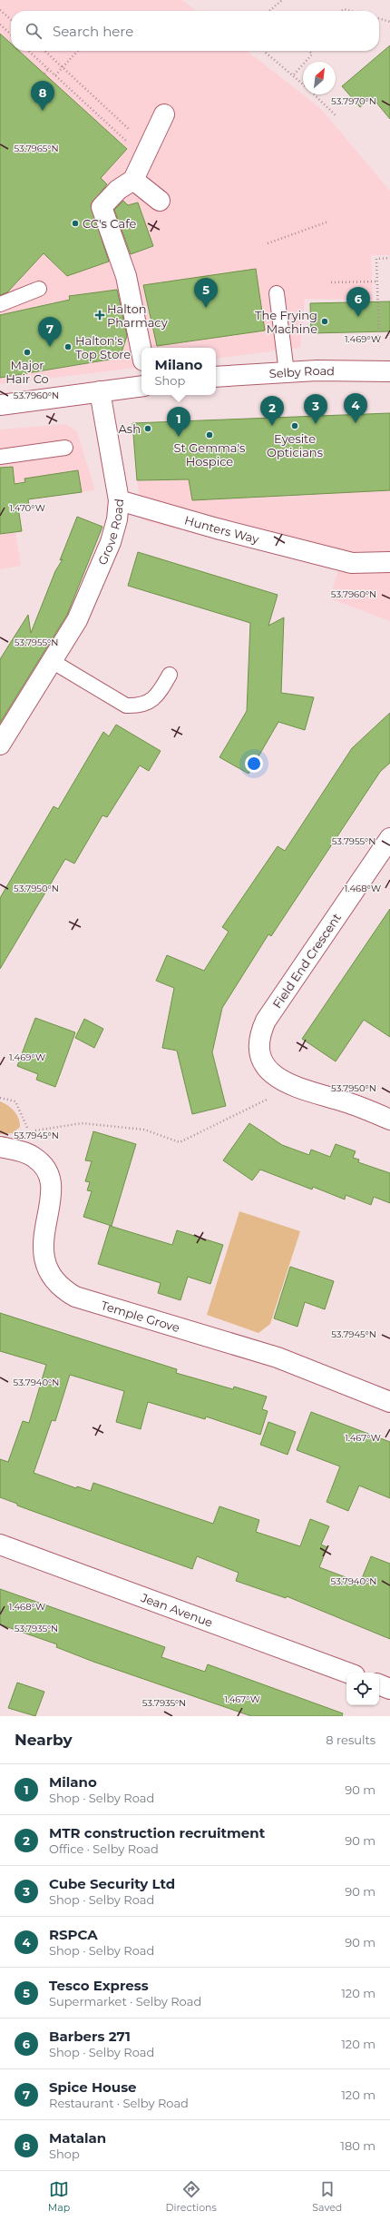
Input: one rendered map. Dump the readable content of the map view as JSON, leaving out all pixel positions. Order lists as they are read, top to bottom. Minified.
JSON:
{"streets":{"street":["Selby Road","Hunters Way","Grove Road","Field End Crescent","Temple Grove","Jean Avenue"]},"crossings":[["Hunters Way","Grove Road"]],"places":{"other":["CC's Cafe","The Frying Machine","Halton's Top Store","Major Hair Co","Eyesite Opticians","Ash","St Gemma's Hospice"],"health":["Halton Pharmacy"]},"north":"top right","page":{"search":"Search here","pins":["8","5","6","7","4","3","2","1"],"popup":["Milano","Shop"],"heading":["Nearby","8 results"],"list":[{"mark":"1","name":"Milano","note":"Shop · Selby Road","value":"90 m"},{"mark":"2","name":"MTR construction recruitment","note":"Office · Selby Road","value":"90 m"},{"mark":"3","name":"Cube Security Ltd","note":"Shop · Selby Road","value":"90 m"},{"mark":"4","name":"RSPCA","note":"Shop · Selby Road","value":"90 m"},{"mark":"5","name":"Tesco Express","note":"Supermarket · Selby Road","value":"120 m"},{"mark":"6","name":"Barbers 271","note":"Shop · Selby Road","value":"120 m"},{"mark":"7","name":"Spice House","note":"Restaurant · Selby Road","value":"120 m"},{"mark":"8","name":"Matalan","note":"Shop","value":"180 m"}],"nav":["Map","Directions","Saved"]},"coordinates":["53.7970°N","53.7965°N","1.469°W","53.7960°N","1.470°W","53.7955°N","1.468°W","53.7950°N","53.7945°N","53.7940°N","1.467°W","53.7935°N"]}
